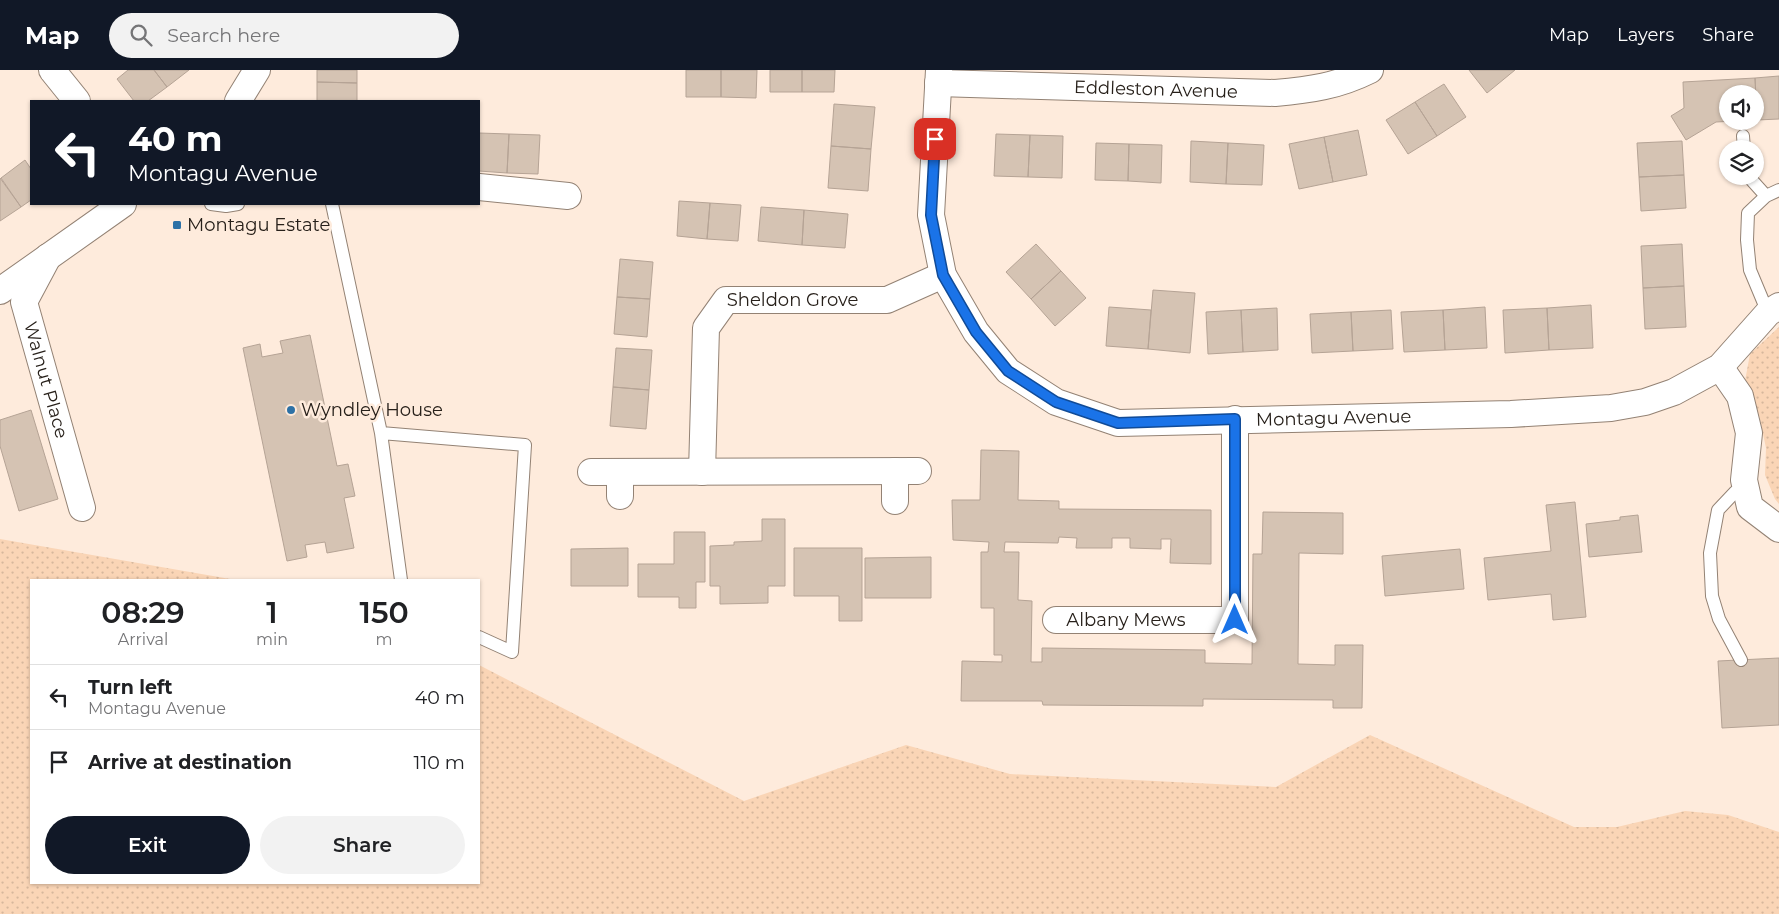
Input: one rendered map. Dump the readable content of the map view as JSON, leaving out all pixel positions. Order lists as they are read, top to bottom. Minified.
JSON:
{"streets":{"street":["Eddleston Avenue","Sheldon Grove","Walnut Place","Montagu Avenue","Albany Mews"]},"crossings":[["Eddleston Avenue","Montagu Avenue"],["Sheldon Grove","Montagu Avenue"],["Montagu Avenue","Albany Mews"]],"places":{"transit":["Montagu Estate"],"other":["Wyndley House"]},"page":{"header":"Map","search":"Search here","nav":["Map","Layers","Share"],"turn":["40 m","Montagu Avenue"],"eta":["08:29","Arrival","1","min","150","m"],"list":[{"name":"Turn left","note":"Montagu Avenue","value":"40 m"},{"name":"Arrive at destination","value":"110 m"}],"buttons":["Exit","Share"]}}
